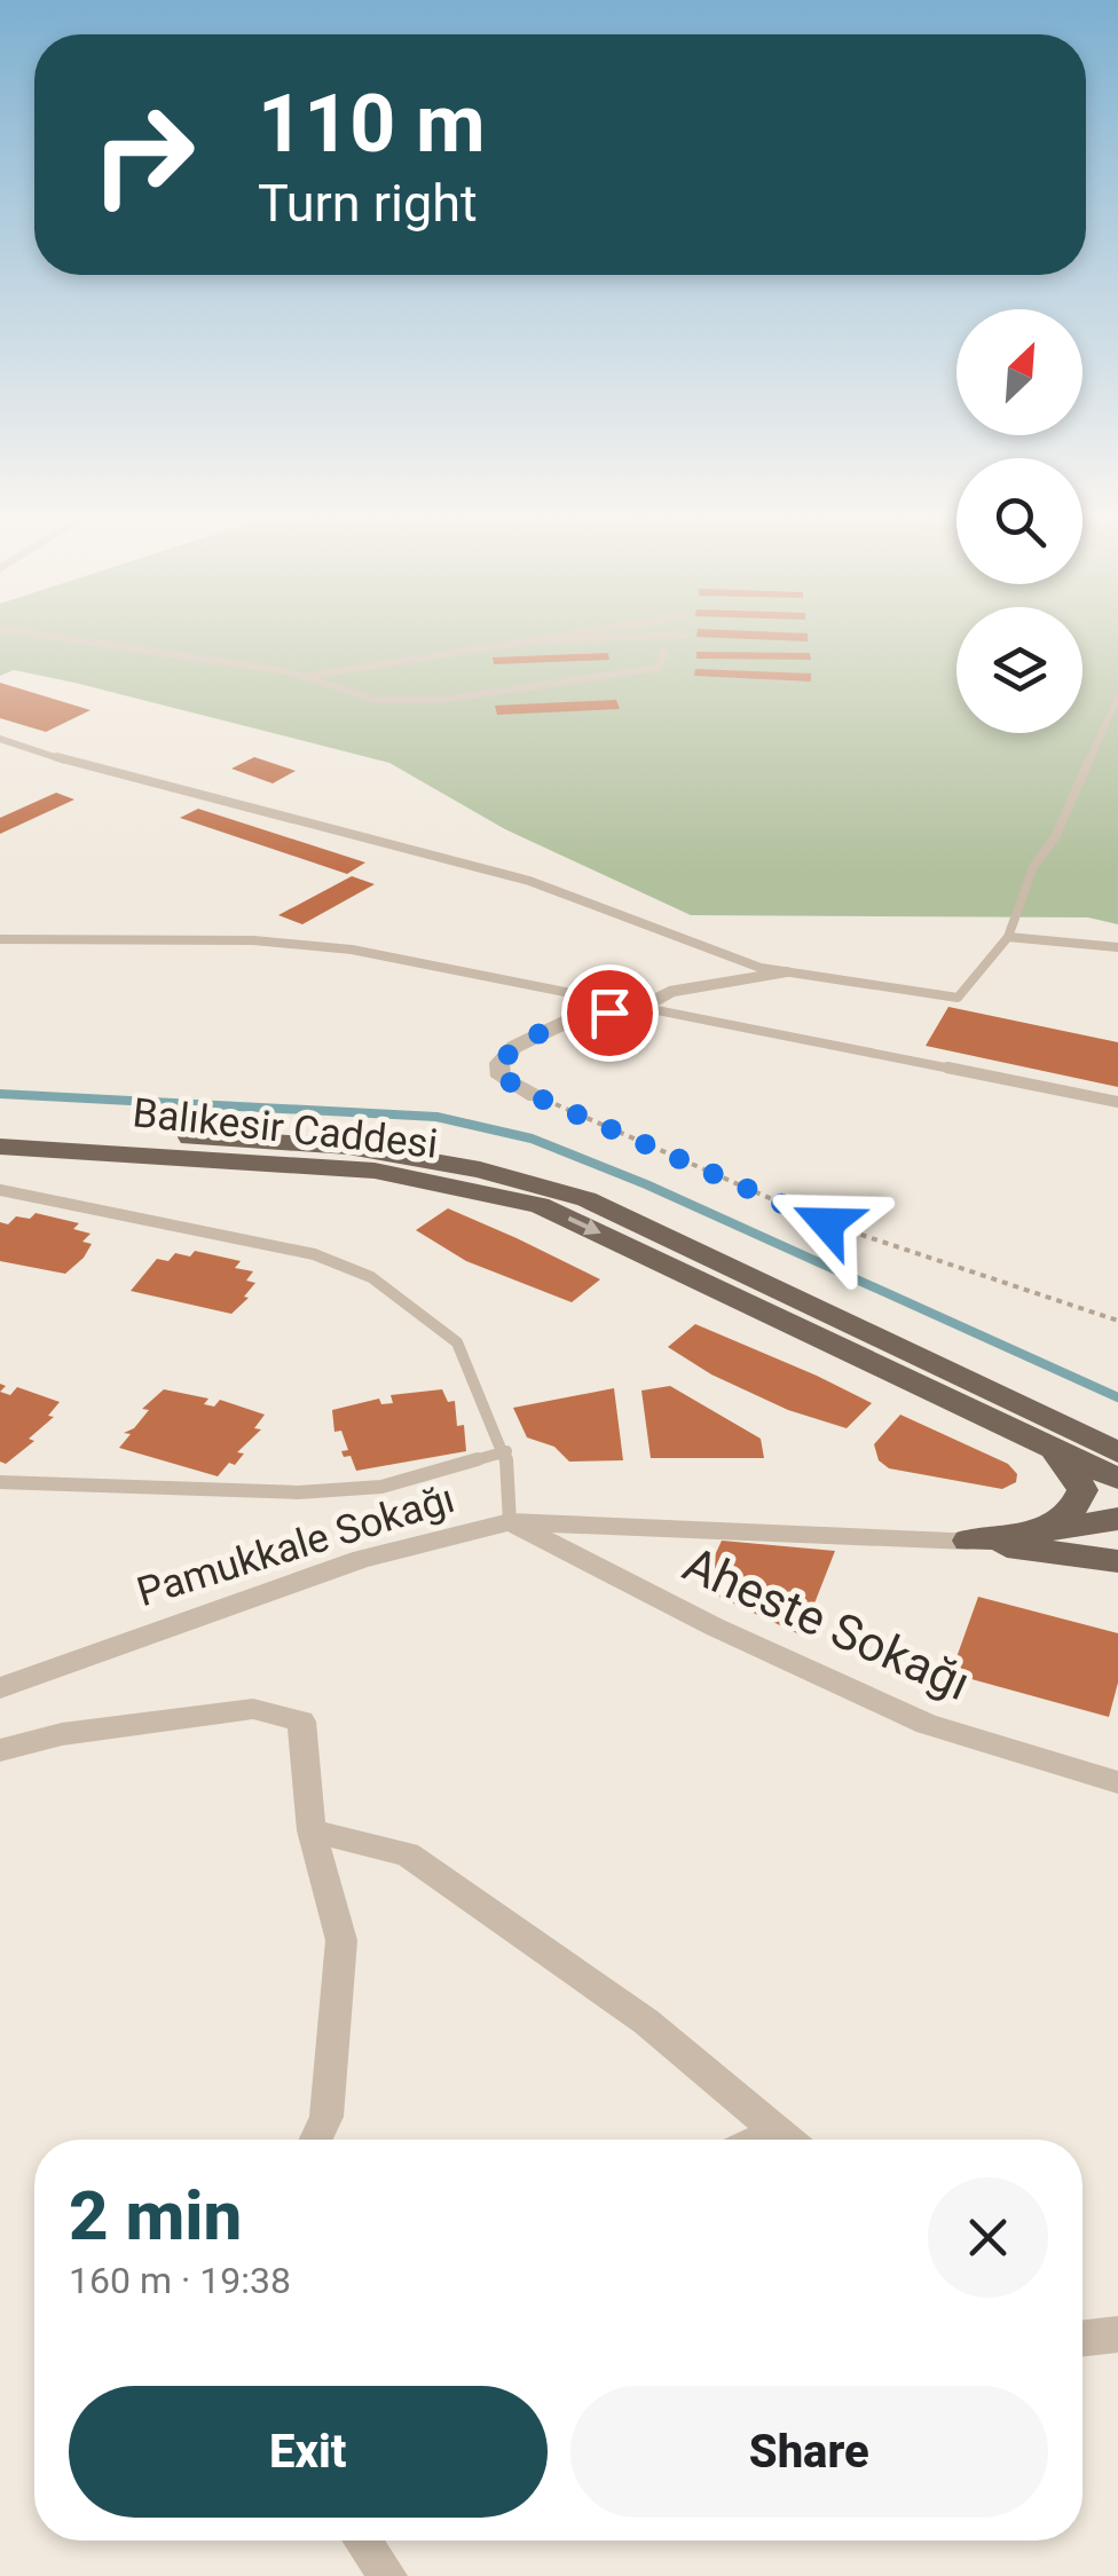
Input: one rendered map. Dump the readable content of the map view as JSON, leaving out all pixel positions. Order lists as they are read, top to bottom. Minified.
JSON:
{"streets":{"main road":["Balıkesir Caddesi"],"street":["Pamukkale Sokağı","Aheste Sokağı"]},"crossings":[["Pamukkale Sokağı","Aheste Sokağı"]],"north":"top right","page":{"turn":["110 m","Turn right"],"heading":["2 min","160 m · 19:38"],"buttons":["Exit","Share"]}}
